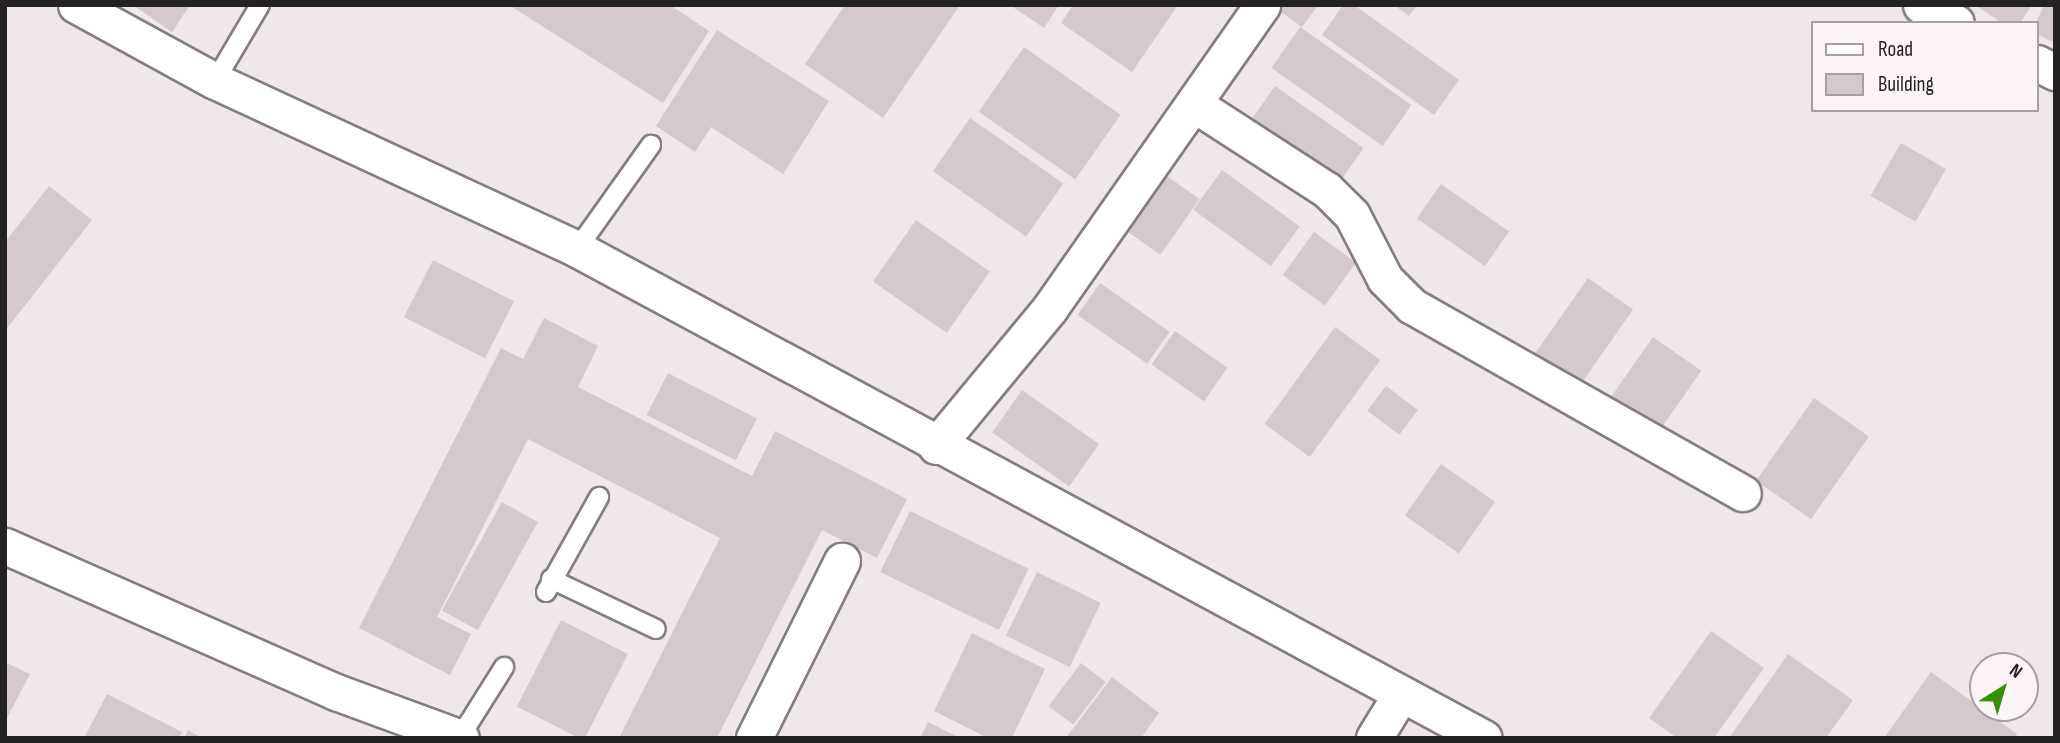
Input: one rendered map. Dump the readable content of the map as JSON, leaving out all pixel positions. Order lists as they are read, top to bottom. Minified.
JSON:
{"legend":["Road","Building"],"north":"top right"}
